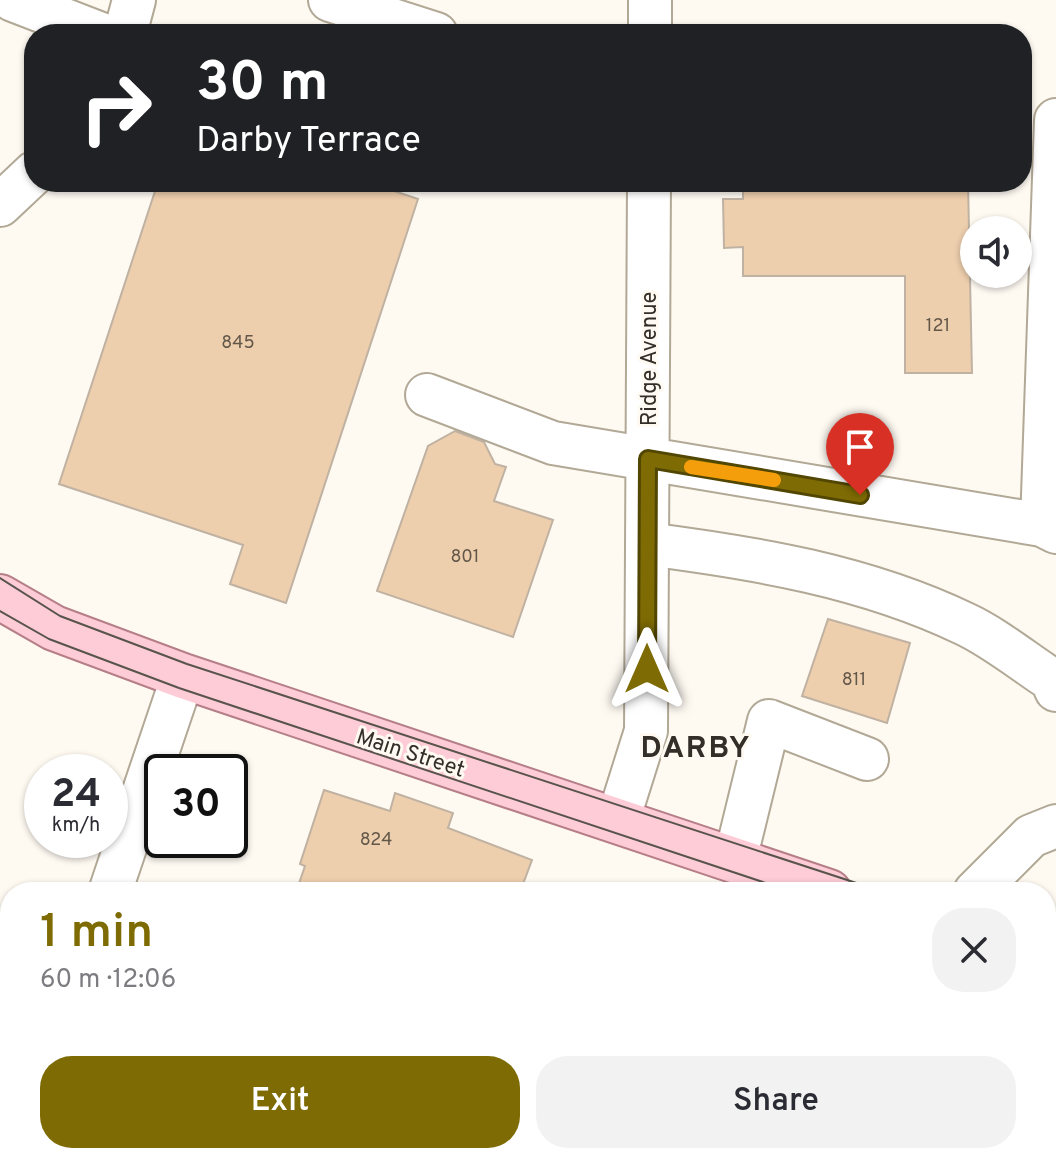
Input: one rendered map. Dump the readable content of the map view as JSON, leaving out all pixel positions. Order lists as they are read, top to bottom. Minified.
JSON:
{"streets":{"main road":["Main Street"],"street":["Ridge Avenue"]},"crossings":[["Ridge Avenue","Main Street"]],"districts":["DARBY"],"house_numbers":["121","845","801","811","824"],"page":{"turn":["30 m","Darby Terrace"],"speed":"24 km/h","limit":"30","heading":["1 min","60 m · 12:06"],"buttons":["Exit","Share"]}}
